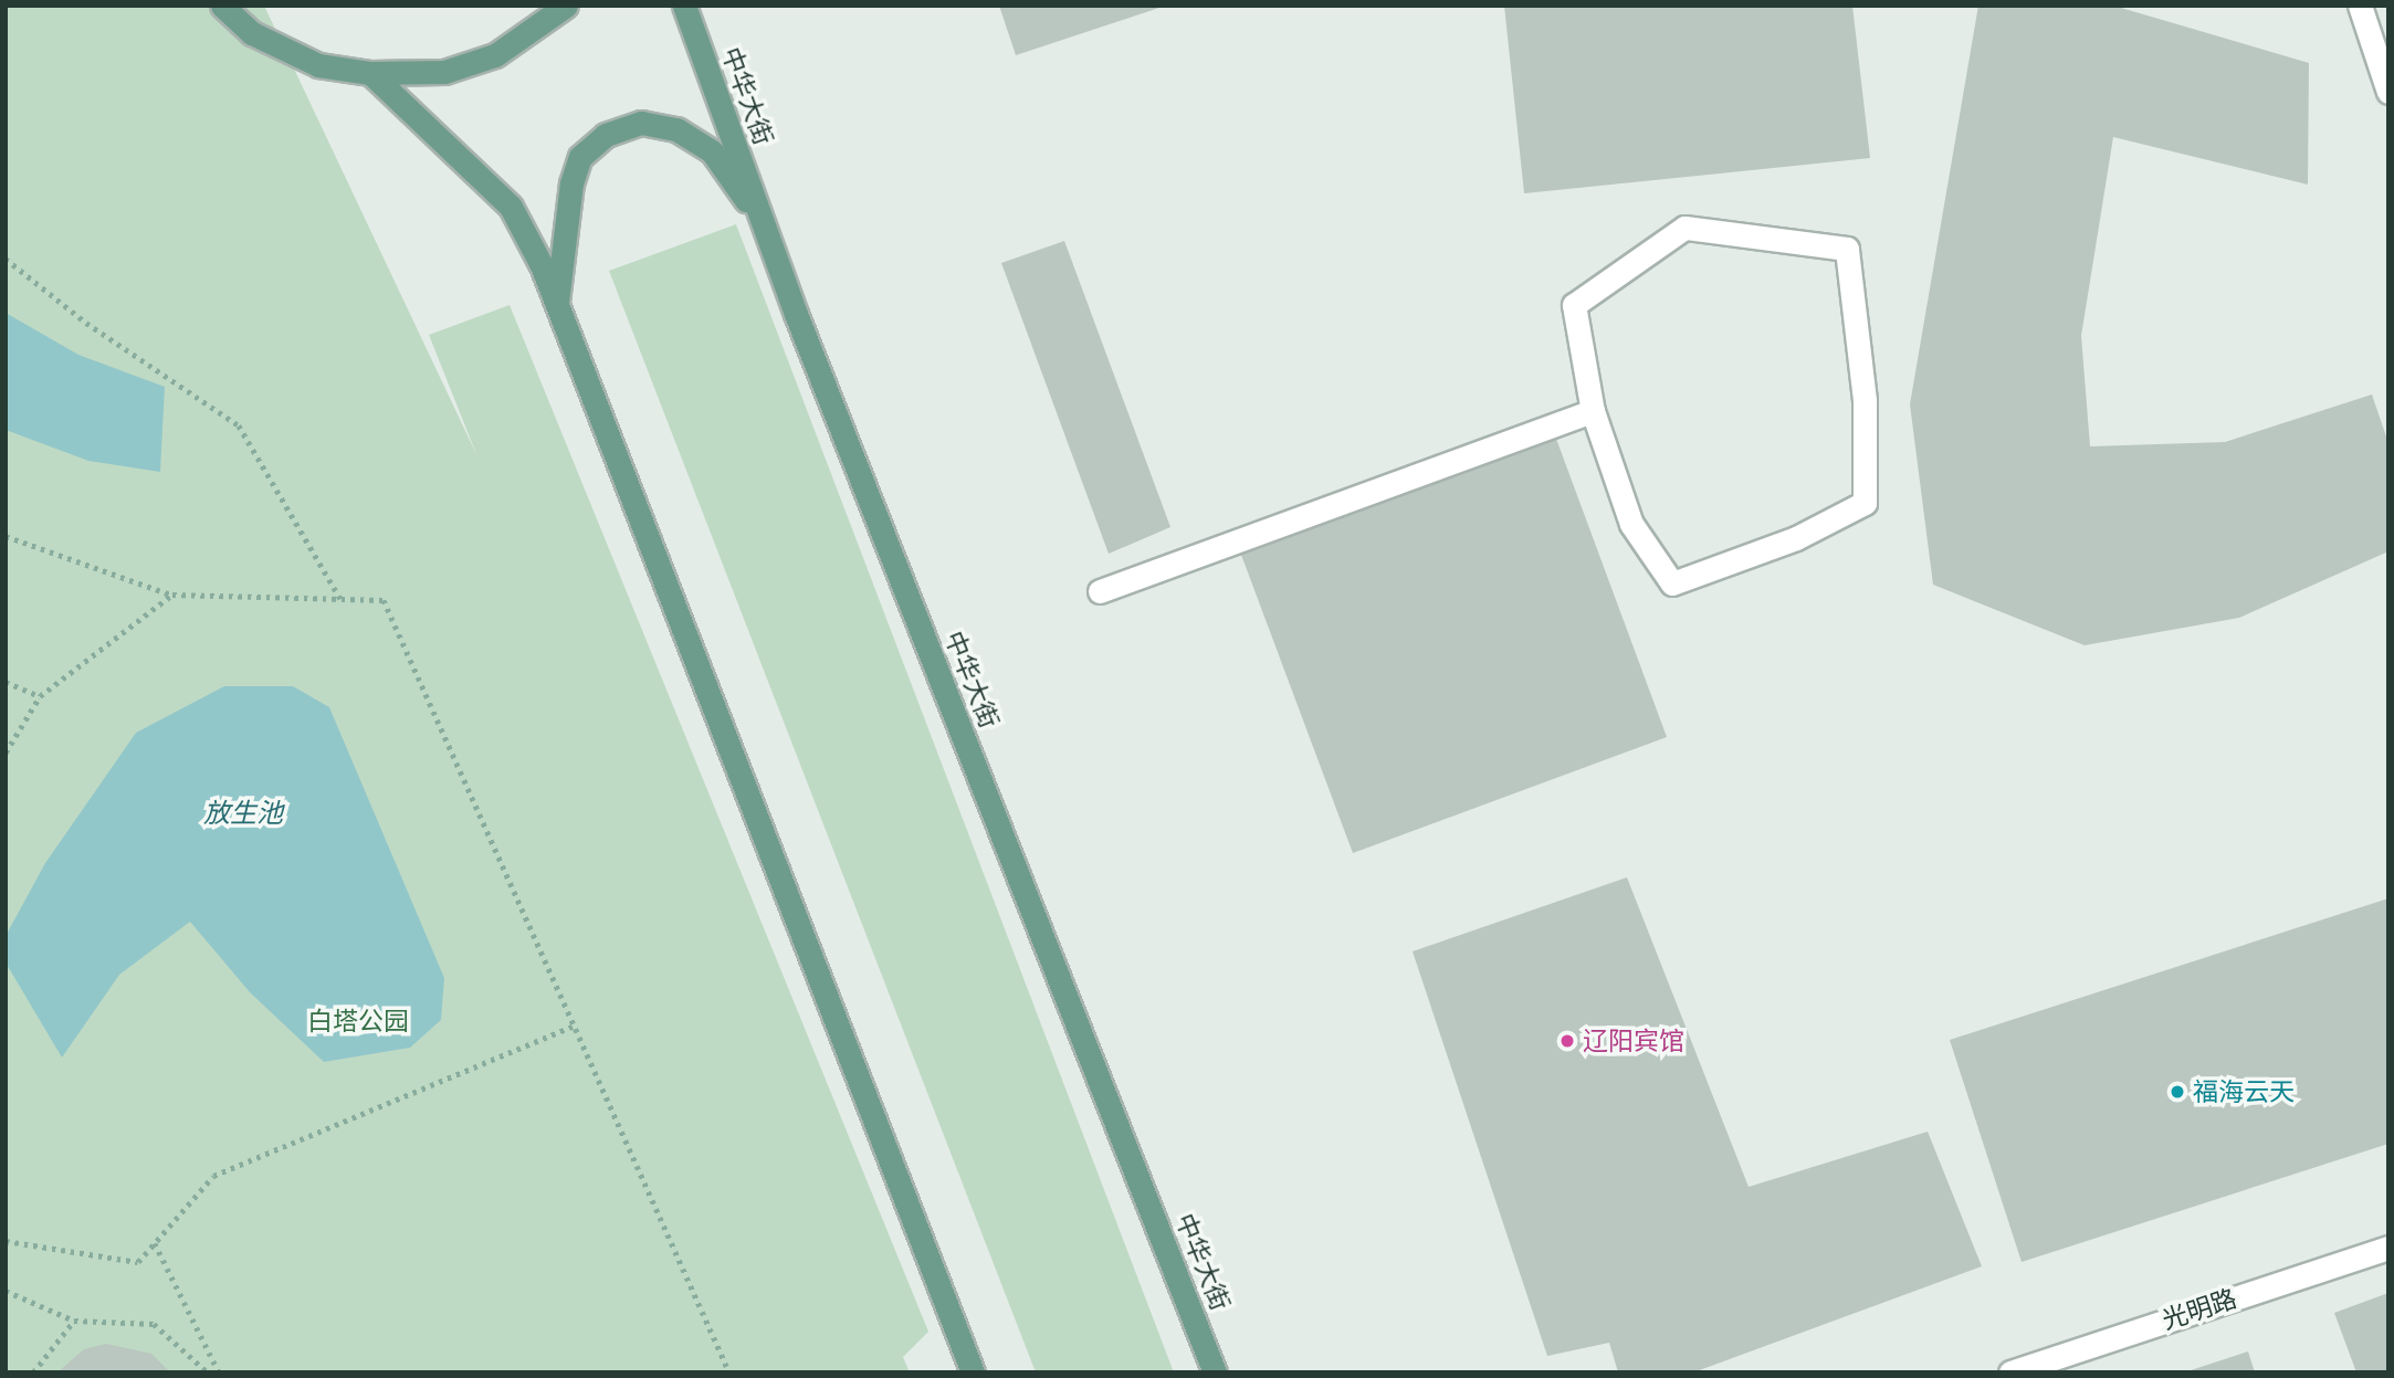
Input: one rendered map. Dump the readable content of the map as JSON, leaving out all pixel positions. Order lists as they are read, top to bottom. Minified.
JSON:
{"streets":{"main road":["中华大街"],"street":["光明路"]},"water":["放生池"],"parks":["白塔公园"],"places":["辽阳宾馆","福海云天"]}
